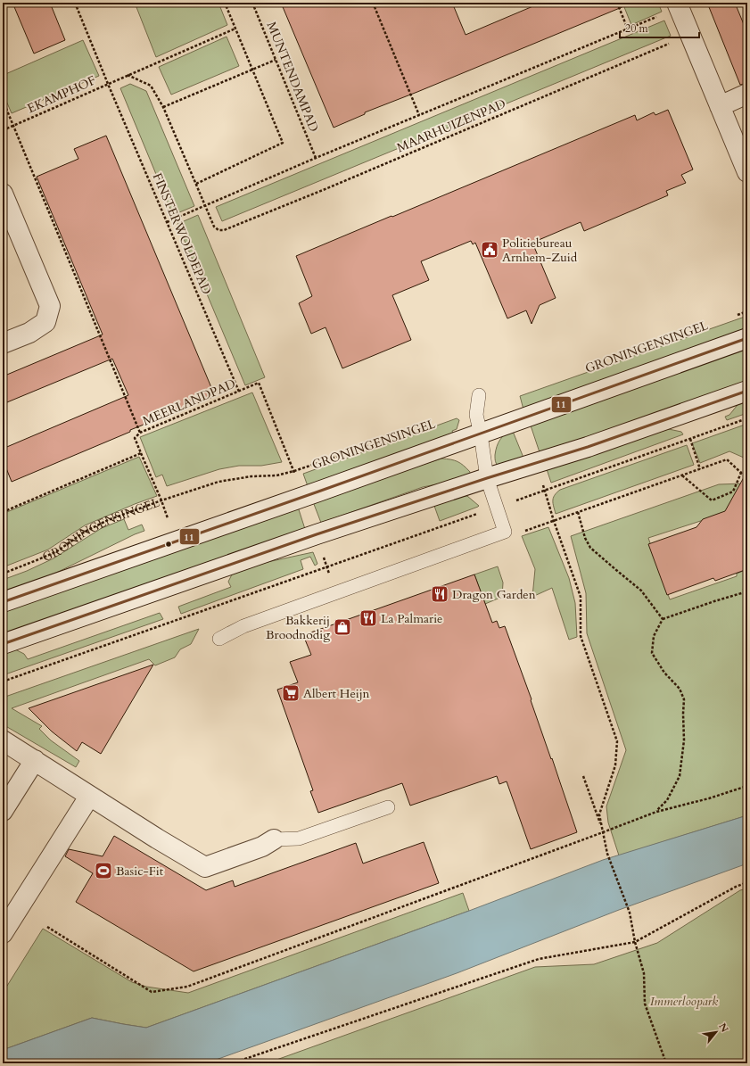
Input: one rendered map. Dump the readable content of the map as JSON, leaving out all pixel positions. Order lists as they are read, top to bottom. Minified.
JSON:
{"streets":{"street":["GRONINGENSINGEL"],"path":["MUNTENDAMPAD","EKAMPHOF","MAARHUIZENPAD","FINSTERWOLDEPAD","MEERLANDPAD"]},"crossings":[["EKAMPHOF","FINSTERWOLDEPAD"],["FINSTERWOLDEPAD","MEERLANDPAD"],["GRONINGENSINGEL","MEERLANDPAD"]],"parks":["Immerloopark"],"places":{"public building":["Politiebureau Arnhem-Zuid"],"restaurant":["Dragon Garden","La Palmarie"],"shop":["Bakkerij Broodnodig"],"supermarket":["Albert Heijn"],"sports":["Basic-Fit"]},"lines":["transit line 11"],"scale_bar":"20 m","north":"top right"}
